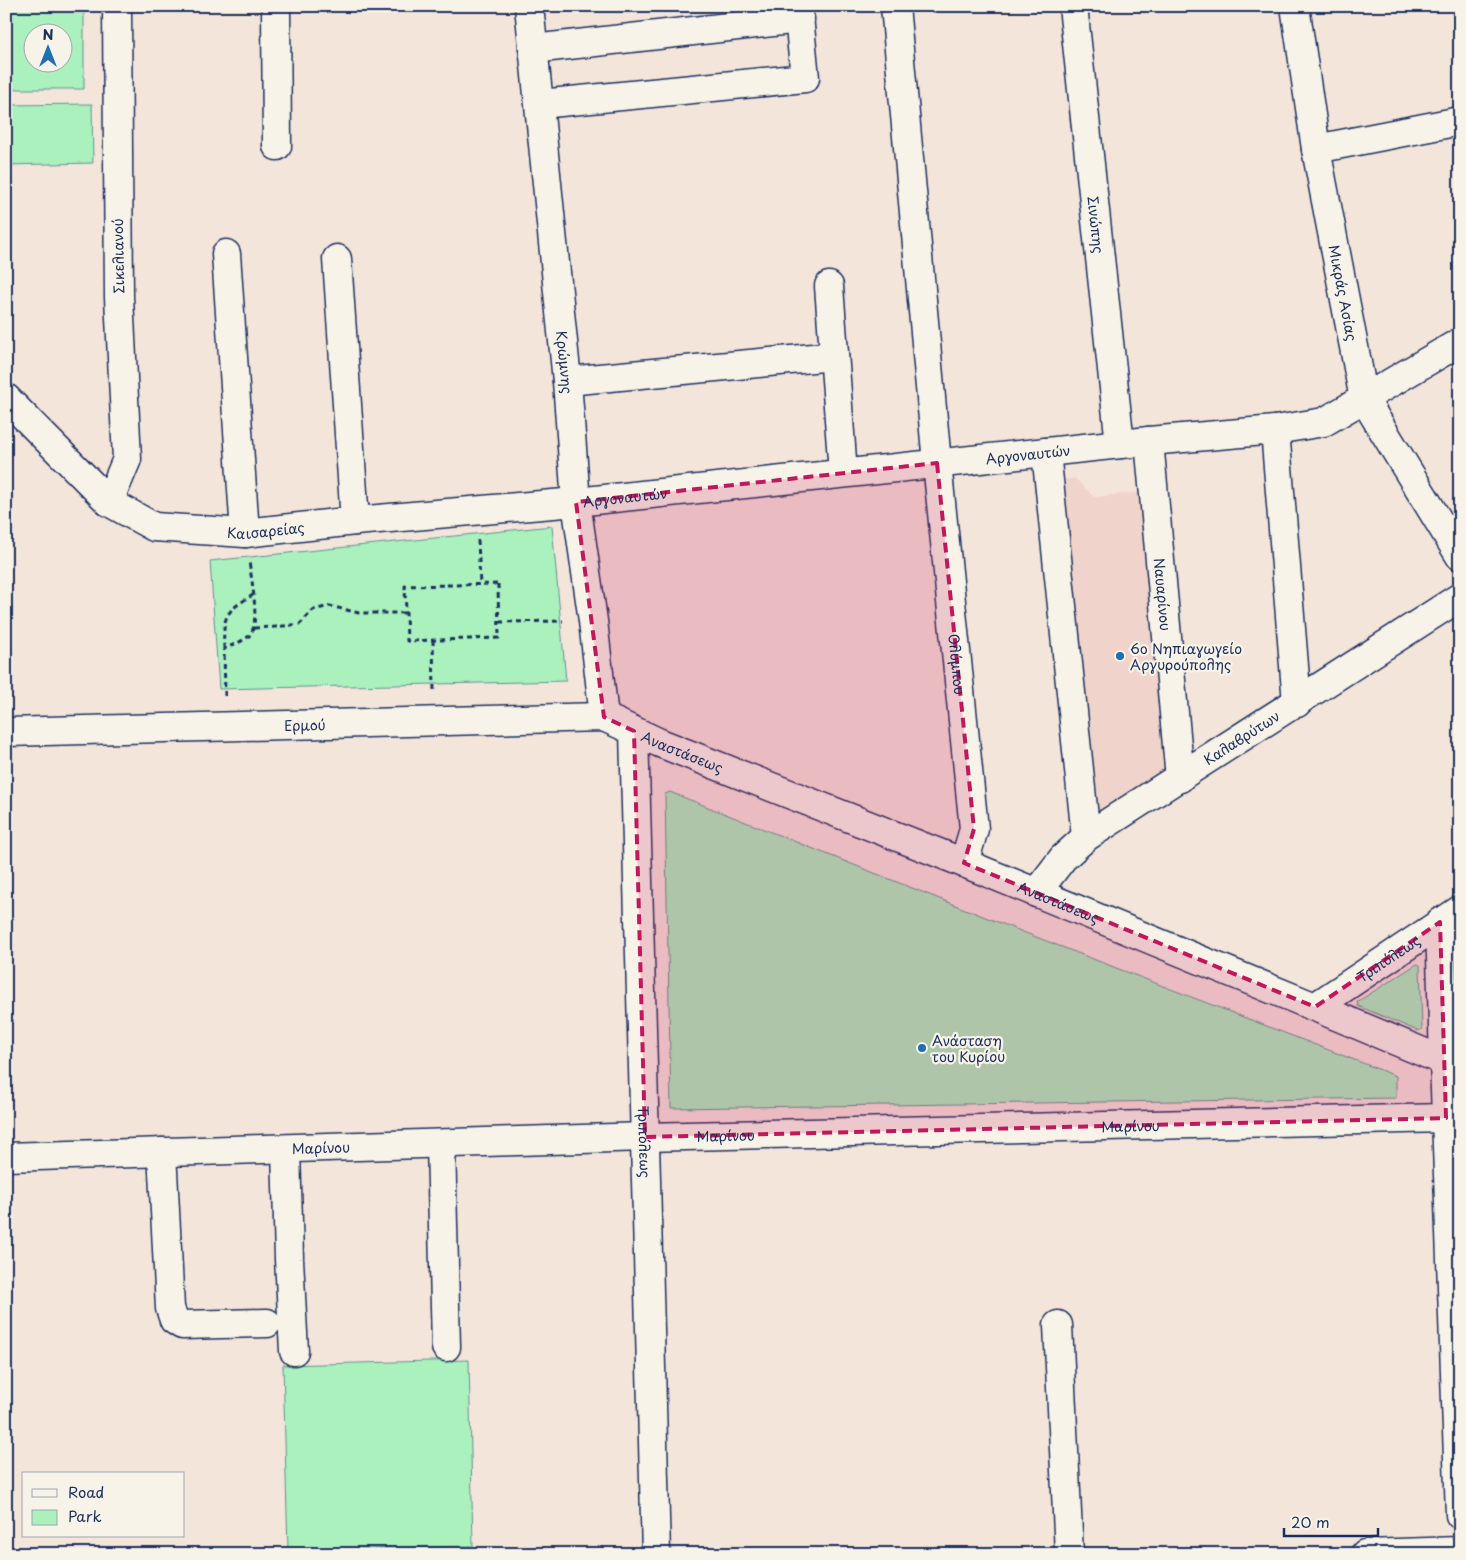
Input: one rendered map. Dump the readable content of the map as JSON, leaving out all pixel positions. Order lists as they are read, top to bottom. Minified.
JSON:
{"streets":{"street":["Σινώπης","Σικελιανού","Μικράς Ασίας","Κρώμνης","Αργοναυτών","Καισαρείας","Ναυαρίνου","Ολύμπου","Ερμού","Καλαβρύτων","Αναστάσεως","Τριπόλεως","Μαρίνου"]},"crossings":[["Σινώπης","Αργοναυτών"],["Σικελιανού","Καισαρείας"],["Μικράς Ασίας","Αργοναυτών"],["Κρώμνης","Αργοναυτών"],["Κρώμνης","Καισαρείας"],["Κρώμνης","Ερμού"],["Κρώμνης","Αναστάσεως"],["Αργοναυτών","Καισαρείας"],["Αργοναυτών","Ναυαρίνου"],["Αργοναυτών","Ολύμπου"],["Ναυαρίνου","Καλαβρύτων"],["Ολύμπου","Αναστάσεως"],["Ερμού","Αναστάσεως"],["Καλαβρύτων","Αναστάσεως"],["Αναστάσεως","Τριπόλεως"],["Τριπόλεως","Μαρίνου"]],"places":["6ο Νηπιαγωγείο Αργυρούπολης","Ανάσταση του Κυρίου"],"legend":["Road","Park"],"scale_bar":"20 m","north":"top"}
